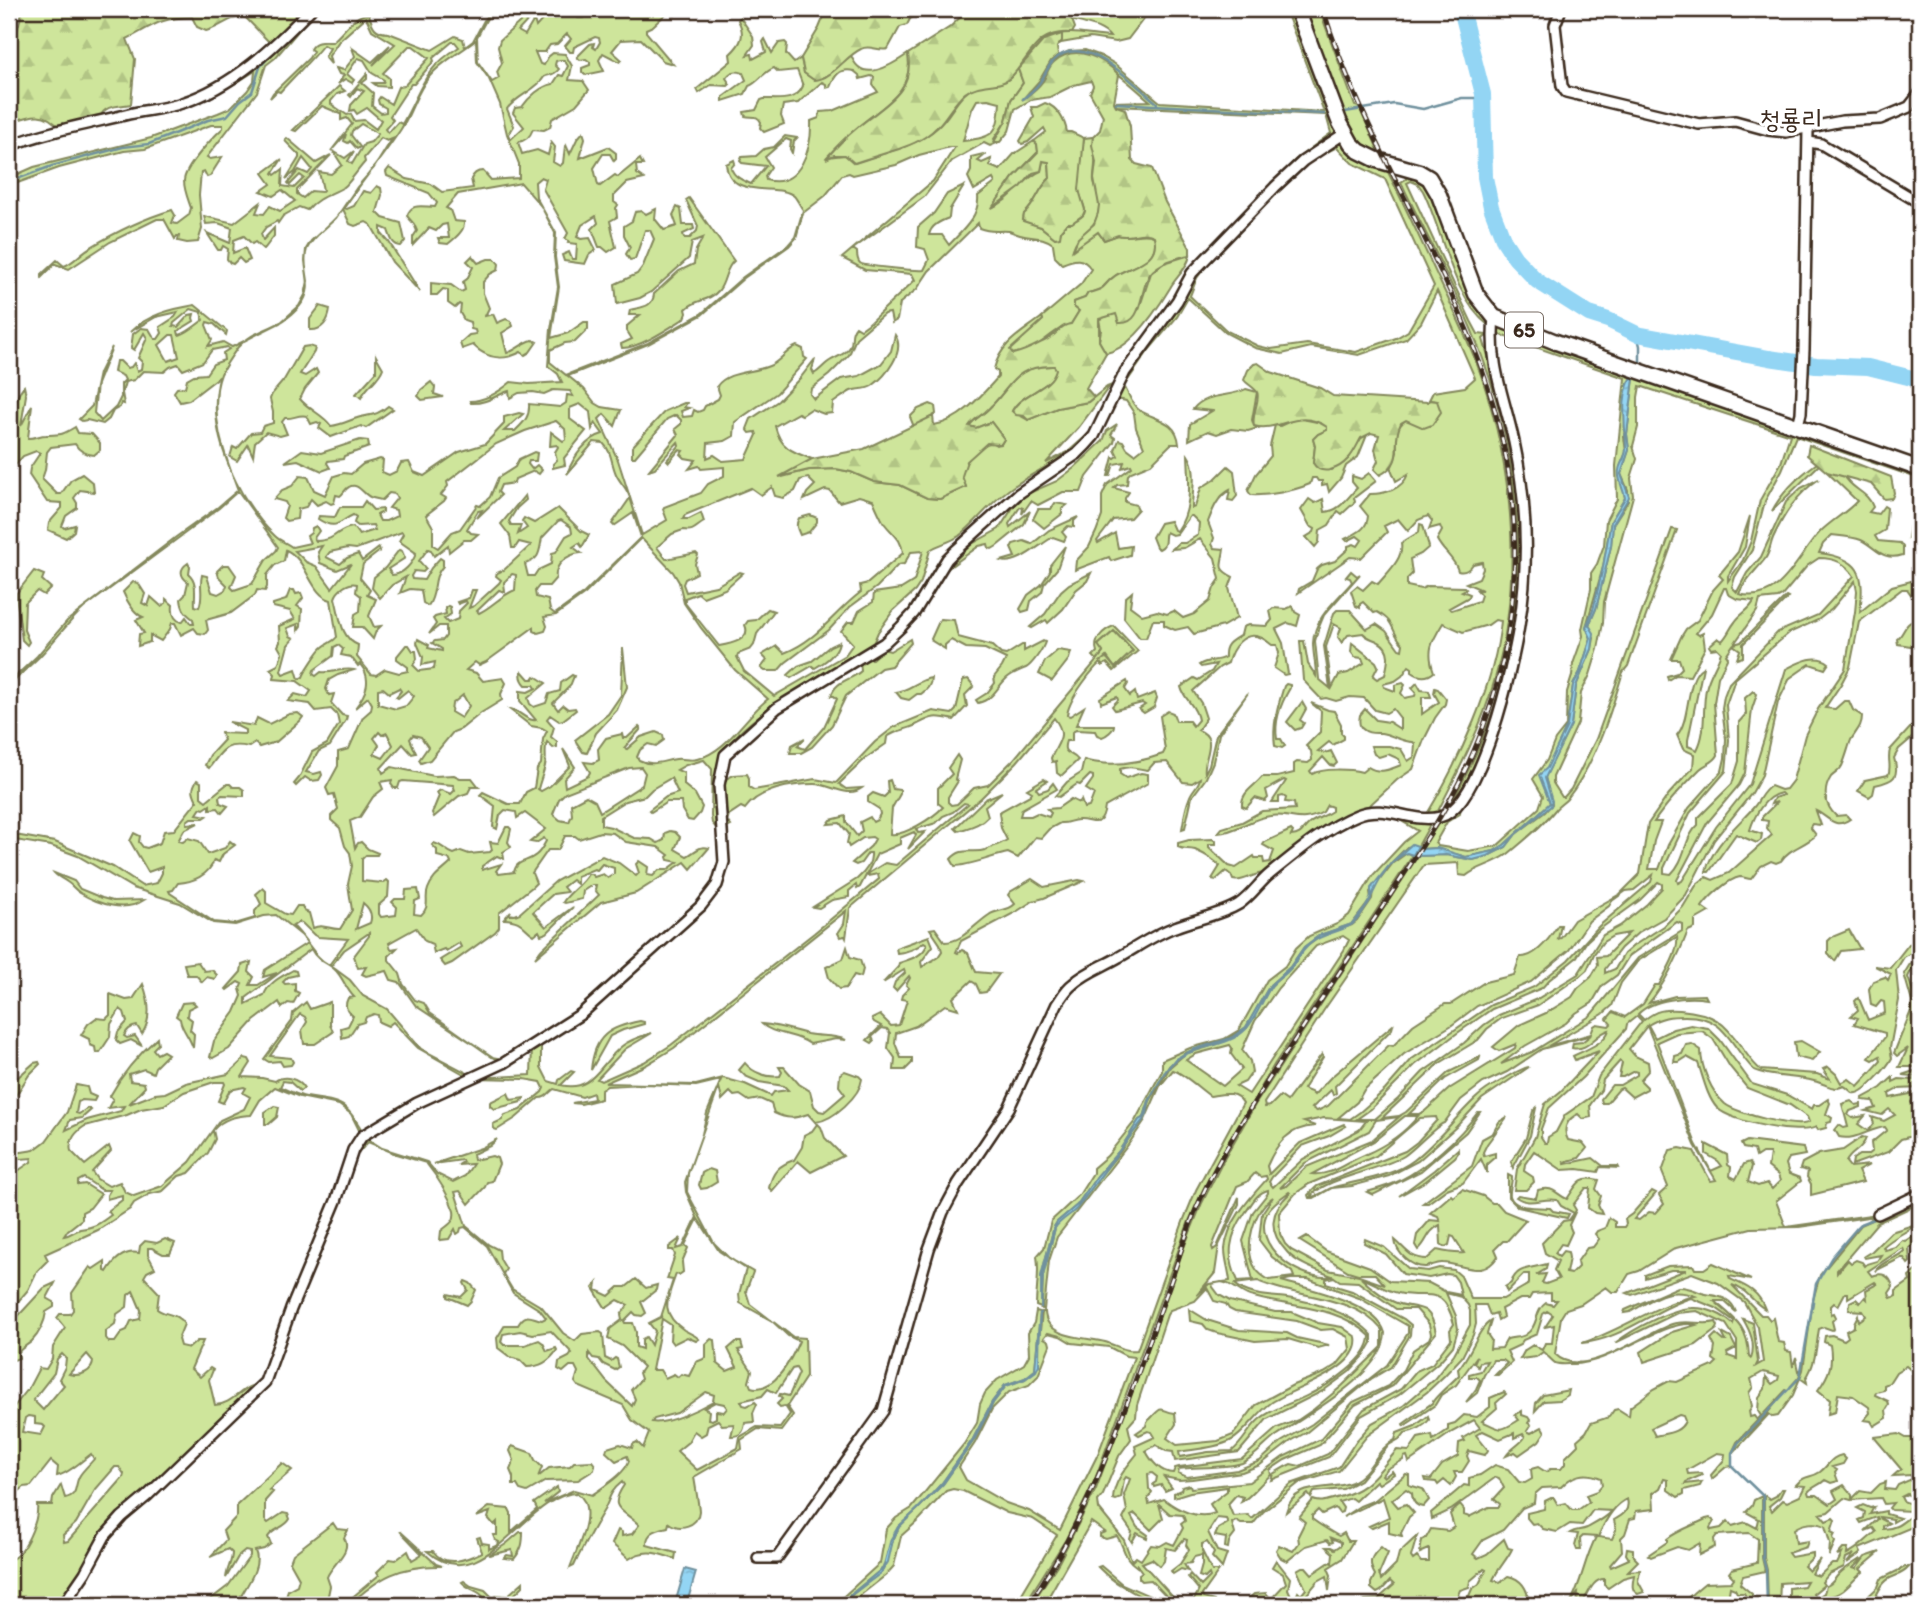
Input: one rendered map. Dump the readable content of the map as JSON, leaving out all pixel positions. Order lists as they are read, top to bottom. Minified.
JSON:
{"streets":{"main road":["65"]},"districts":["청룡리"]}
